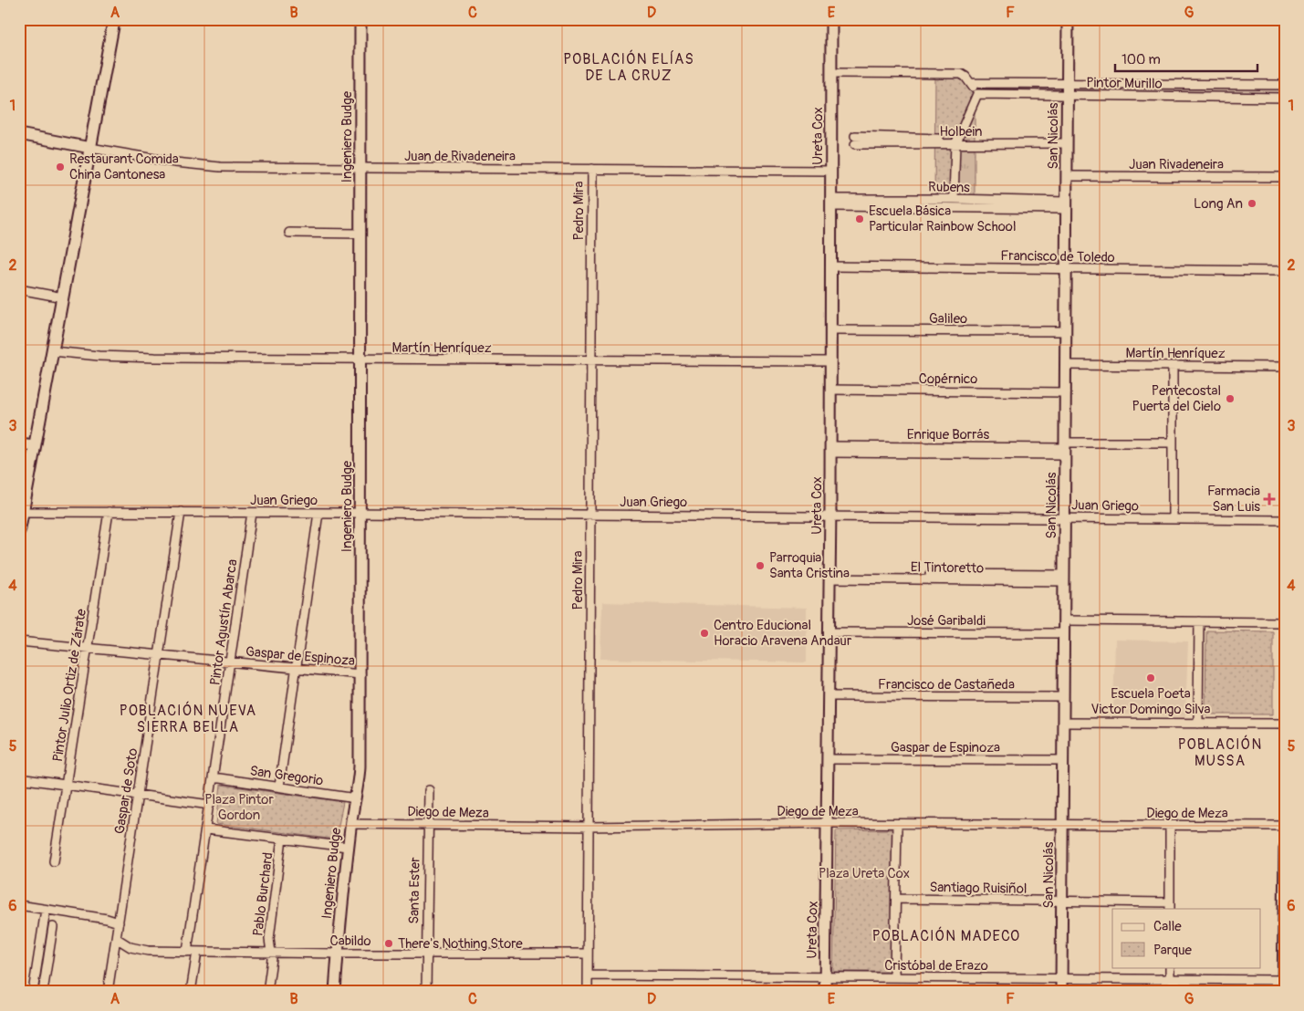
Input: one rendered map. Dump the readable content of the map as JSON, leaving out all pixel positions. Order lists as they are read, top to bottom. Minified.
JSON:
{"streets":{"street":["Pintor Murillo","Holbein","Ureta Cox","San Nicolás","Ingeniero Budge","Juan de Rivadeneira","Juan Rivadeneira","Rubens","Pedro Mira","Francisco de Toledo","Galileo","Martín Henríquez","Copérnico","Enrique Borrás","Juan Griego","El Tintoretto","José Garibaldi","Pintor Agustín Abarca","Gaspar de Espinoza","Francisco de Castañeda","Pintor Julio Ortiz de Zárate","San Gregorio","Gaspar de Soto","Diego de Meza","Santiago Ruisiñol","Santa Ester","Pablo Burchard","Cabildo","Cristóbal de Erazo"]},"crossings":[["Pintor Murillo","Ureta Cox"],["Pintor Murillo","San Nicolás"],["Holbein","San Nicolás"],["Ureta Cox","Juan de Rivadeneira"],["Ureta Cox","Rubens"],["Ureta Cox","Francisco de Toledo"],["Ureta Cox","Galileo"],["Ureta Cox","Martín Henríquez"],["Ureta Cox","Copérnico"],["Ureta Cox","Enrique Borrás"],["Ureta Cox","Juan Griego"],["Ureta Cox","El Tintoretto"],["Ureta Cox","José Garibaldi"],["Ureta Cox","Gaspar de Espinoza"],["Ureta Cox","Francisco de Castañeda"],["Ureta Cox","Diego de Meza"],["Ureta Cox","Cristóbal de Erazo"],["San Nicolás","Juan Rivadeneira"],["San Nicolás","Rubens"],["San Nicolás","Francisco de Toledo"],["San Nicolás","Galileo"],["San Nicolás","Martín Henríquez"],["San Nicolás","Copérnico"],["San Nicolás","Enrique Borrás"],["San Nicolás","Juan Griego"],["San Nicolás","El Tintoretto"],["San Nicolás","José Garibaldi"],["San Nicolás","Gaspar de Espinoza"],["San Nicolás","Francisco de Castañeda"],["San Nicolás","Diego de Meza"],["San Nicolás","Santiago Ruisiñol"],["San Nicolás","Cristóbal de Erazo"],["Ingeniero Budge","Juan de Rivadeneira"],["Ingeniero Budge","Martín Henríquez"],["Ingeniero Budge","Juan Griego"],["Ingeniero Budge","Gaspar de Espinoza"],["Ingeniero Budge","San Gregorio"],["Ingeniero Budge","Diego de Meza"],["Ingeniero Budge","Cabildo"],["Juan de Rivadeneira","Pedro Mira"],["Pedro Mira","Martín Henríquez"],["Pedro Mira","Juan Griego"],["Pedro Mira","Diego de Meza"],["Pedro Mira","Cabildo"],["Pedro Mira","Cristóbal de Erazo"],["Juan Griego","Pintor Agustín Abarca"],["Juan Griego","Pintor Julio Ortiz de Zárate"],["Juan Griego","Gaspar de Soto"],["Pintor Agustín Abarca","Gaspar de Espinoza"],["Pintor Agustín Abarca","San Gregorio"],["Pintor Agustín Abarca","Cabildo"],["Gaspar de Espinoza","Pintor Julio Ortiz de Zárate"],["Gaspar de Espinoza","Gaspar de Soto"],["Gaspar de Soto","Cabildo"],["Diego de Meza","Santa Ester"],["Santa Ester","Cabildo"],["Pablo Burchard","Cabildo"]],"districts":["POBLACIÓN ELÍAS DE LA CRUZ","POBLACIÓN NUEVA SIERRA BELLA","POBLACIÓN MUSSA","POBLACIÓN MADECO"],"parks":["Plaza Pintor Gordon","Plaza Ureta Cox"],"places":{"other":["Restaurant Comida China Cantonesa","Long An","Escuela Básica Particular Rainbow School","Pentecostal Puerta del Cielo","Parroquia Santa Cristina","Centro Educional Horacio Aravena Andaur","Escuela Poeta Victor Domingo Silva","There's Nothing Store"],"health":["Farmacia San Luis"]},"legend":["Calle","Parque"],"scale_bar":"100 m","grid":{"columns":["A","B","C","D","E","F","G"],"rows":["1","2","3","4","5","6"]}}
